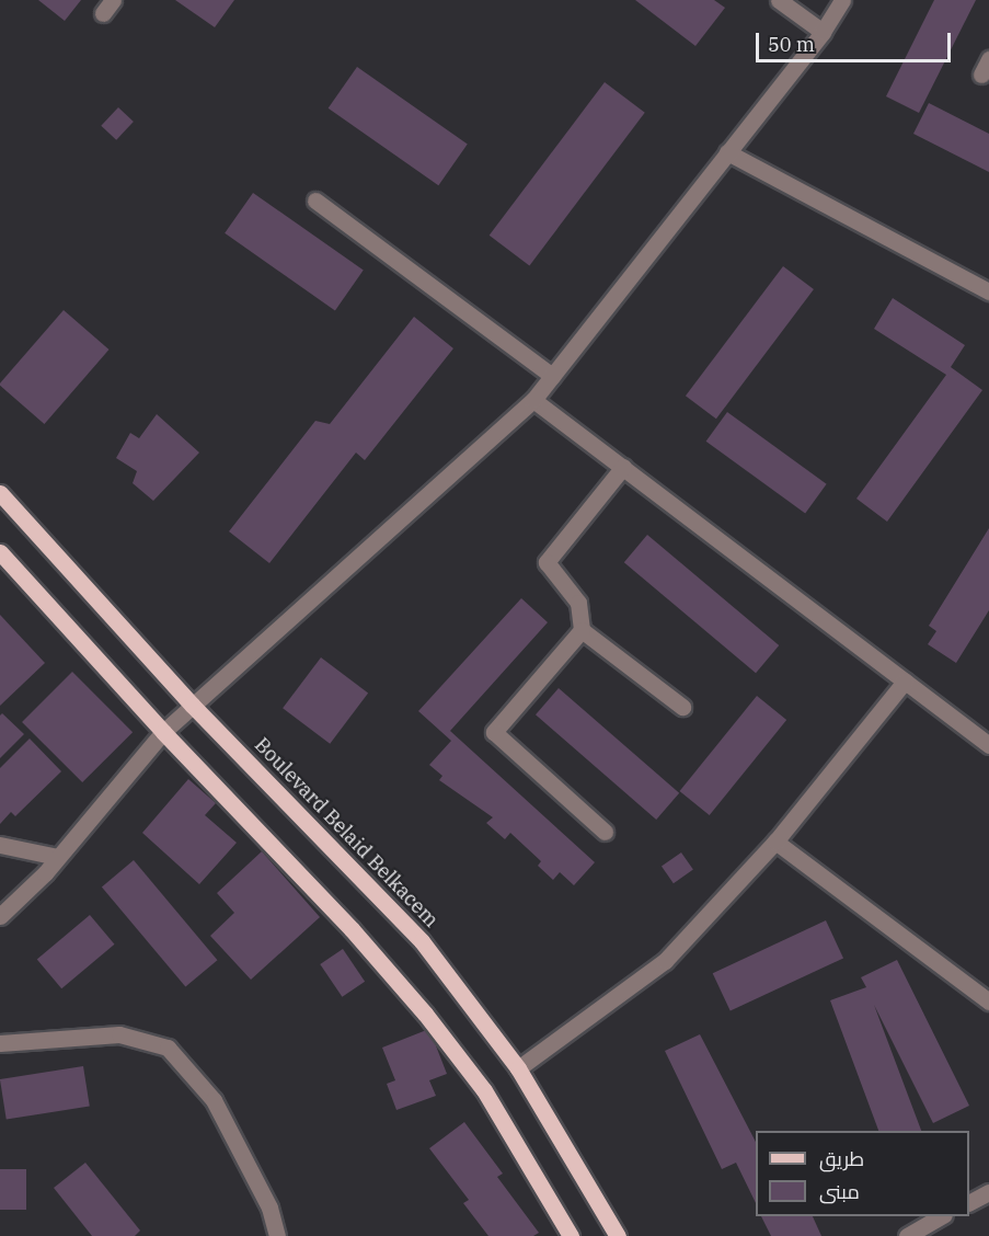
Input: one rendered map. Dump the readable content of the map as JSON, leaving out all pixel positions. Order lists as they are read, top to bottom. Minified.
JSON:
{"streets":{"main road":["Boulevard Belaid Belkacem"]},"legend":["طريق","مبنى"],"scale_bar":"50 m"}
